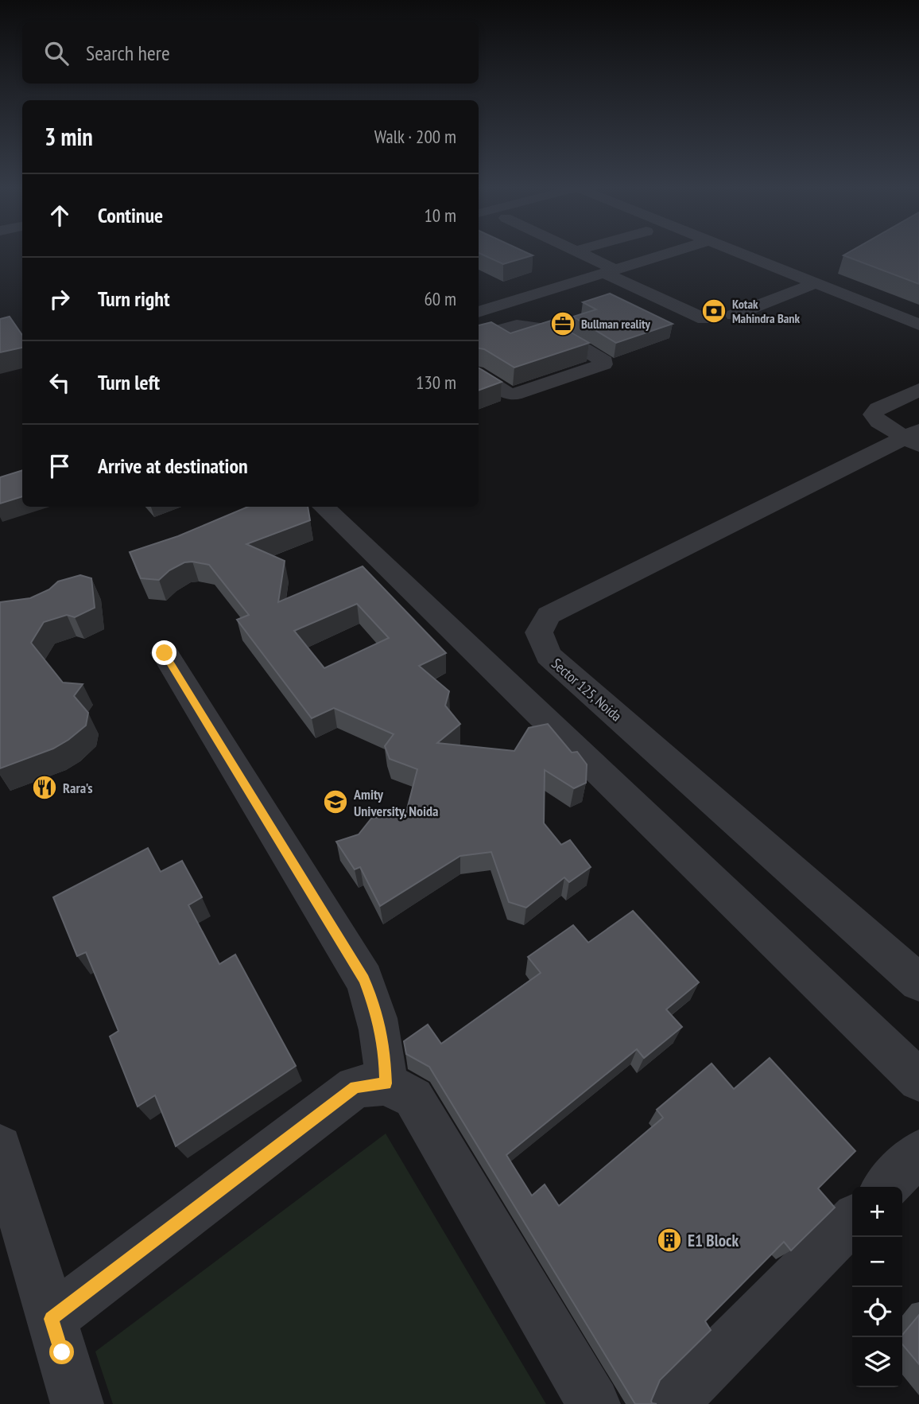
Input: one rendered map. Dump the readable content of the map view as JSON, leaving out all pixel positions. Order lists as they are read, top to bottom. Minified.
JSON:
{"streets":{"street":["Sector 125, Noida"]},"places":{"bank":["Kotak Mahindra Bank"],"office":["Bullman reality"],"restaurant":["Rara's"],"school or university":["Amity University, Noida"],"building":["E1 Block"]},"page":{"search":"Search here","heading":["3 min","Walk · 200 m"],"list":[["Continue","10 m"],["Turn right","60 m"],["Turn left","130 m"],"Arrive at destination"],"map_buttons":["+","−"]}}
